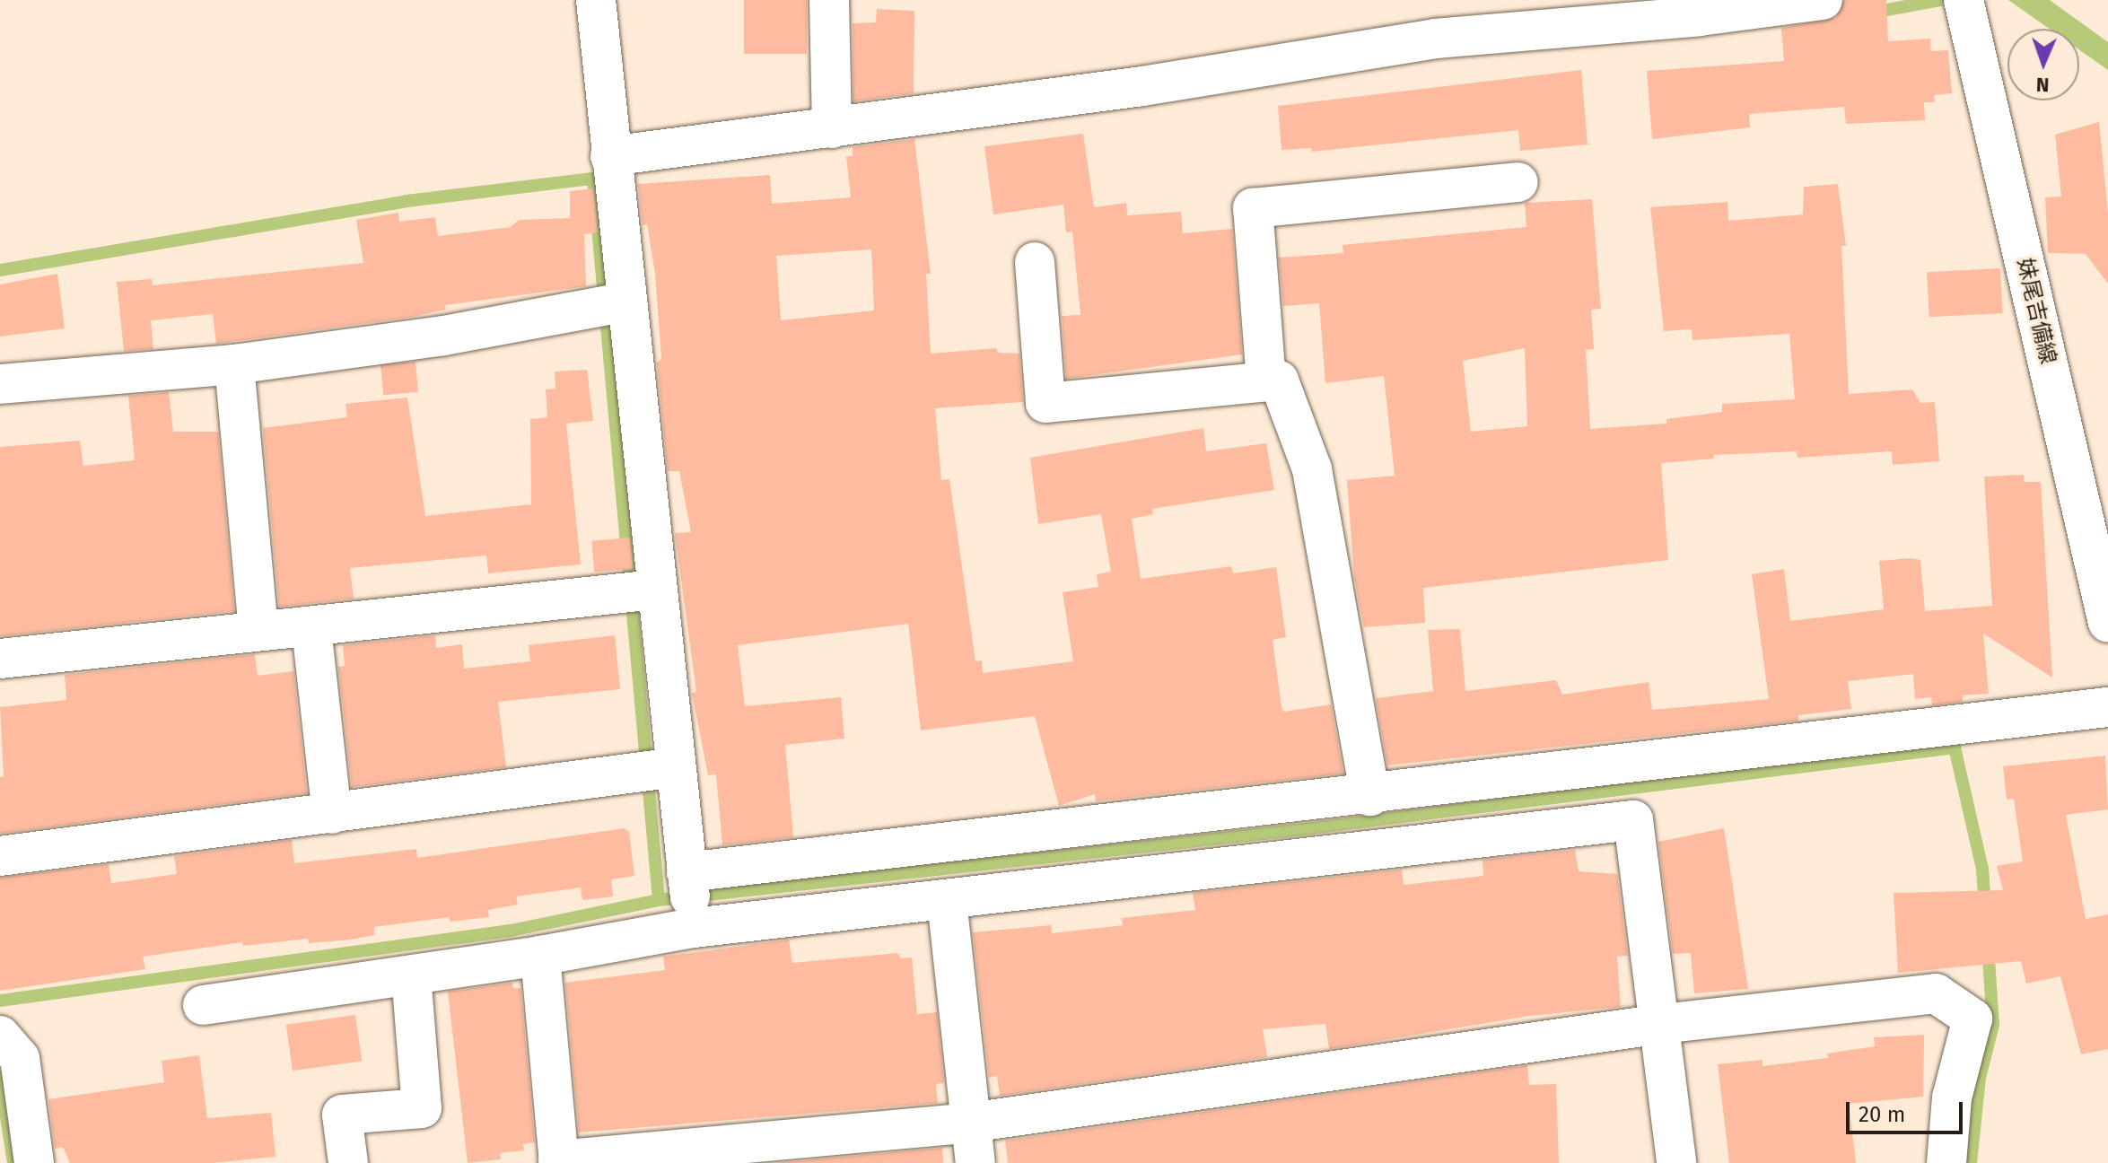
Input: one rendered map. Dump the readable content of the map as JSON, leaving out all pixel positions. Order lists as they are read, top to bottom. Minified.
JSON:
{"streets":{"street":["妹尾吉備線"]},"scale_bar":"20 m","north":"bottom"}
